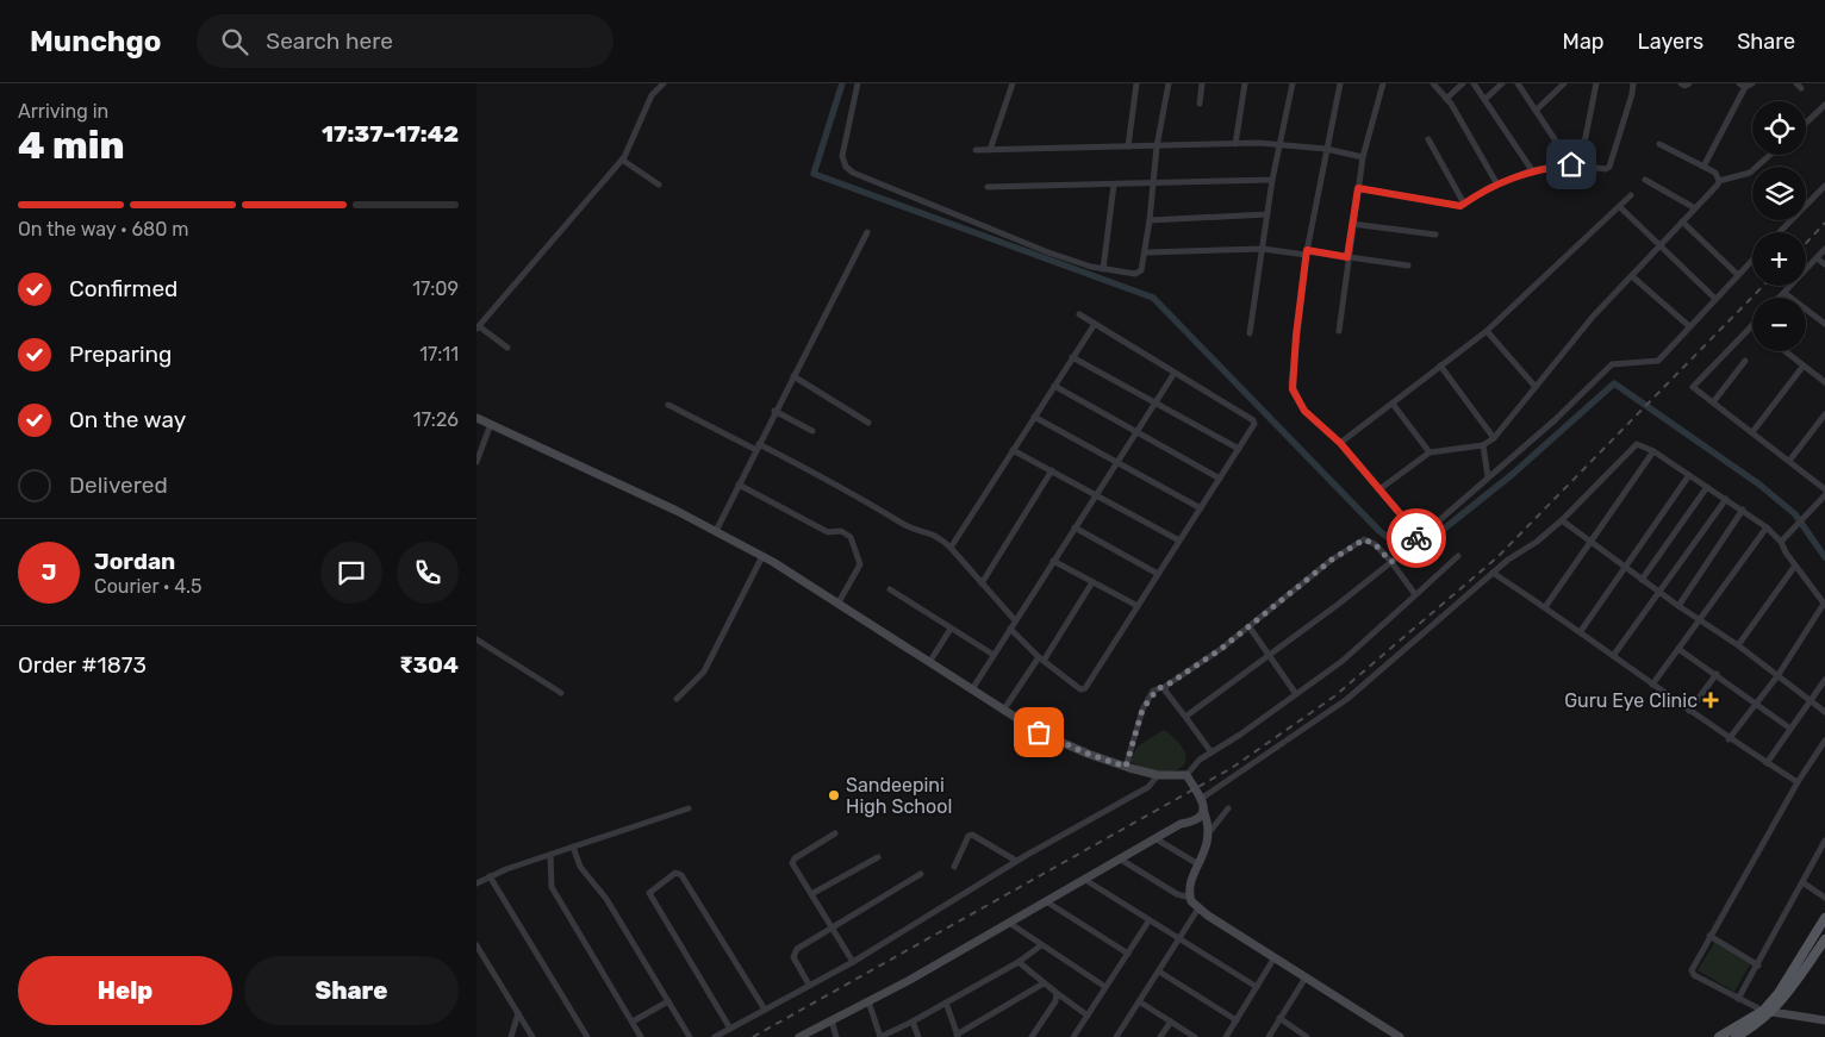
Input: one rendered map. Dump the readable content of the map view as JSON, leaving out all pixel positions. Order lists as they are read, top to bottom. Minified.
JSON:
{"places":{"health":["Guru Eye Clinic"],"other":["Sandeepini High School"]},"page":{"header":"Munchgo","search":"Search here","nav":["Map","Layers","Share"],"heading":["4 min","Arriving in","17:37–17:42"],"panel":["Jordan","Courier · 4.5","Order #1873","₹304"],"map_buttons":["+","−"],"bar":"On the way · 680 m","list":[["Confirmed","17:09"],["Preparing","17:11"],["On the way","17:26"],"Delivered"],"round":"J","buttons":["Help","Share"]}}
